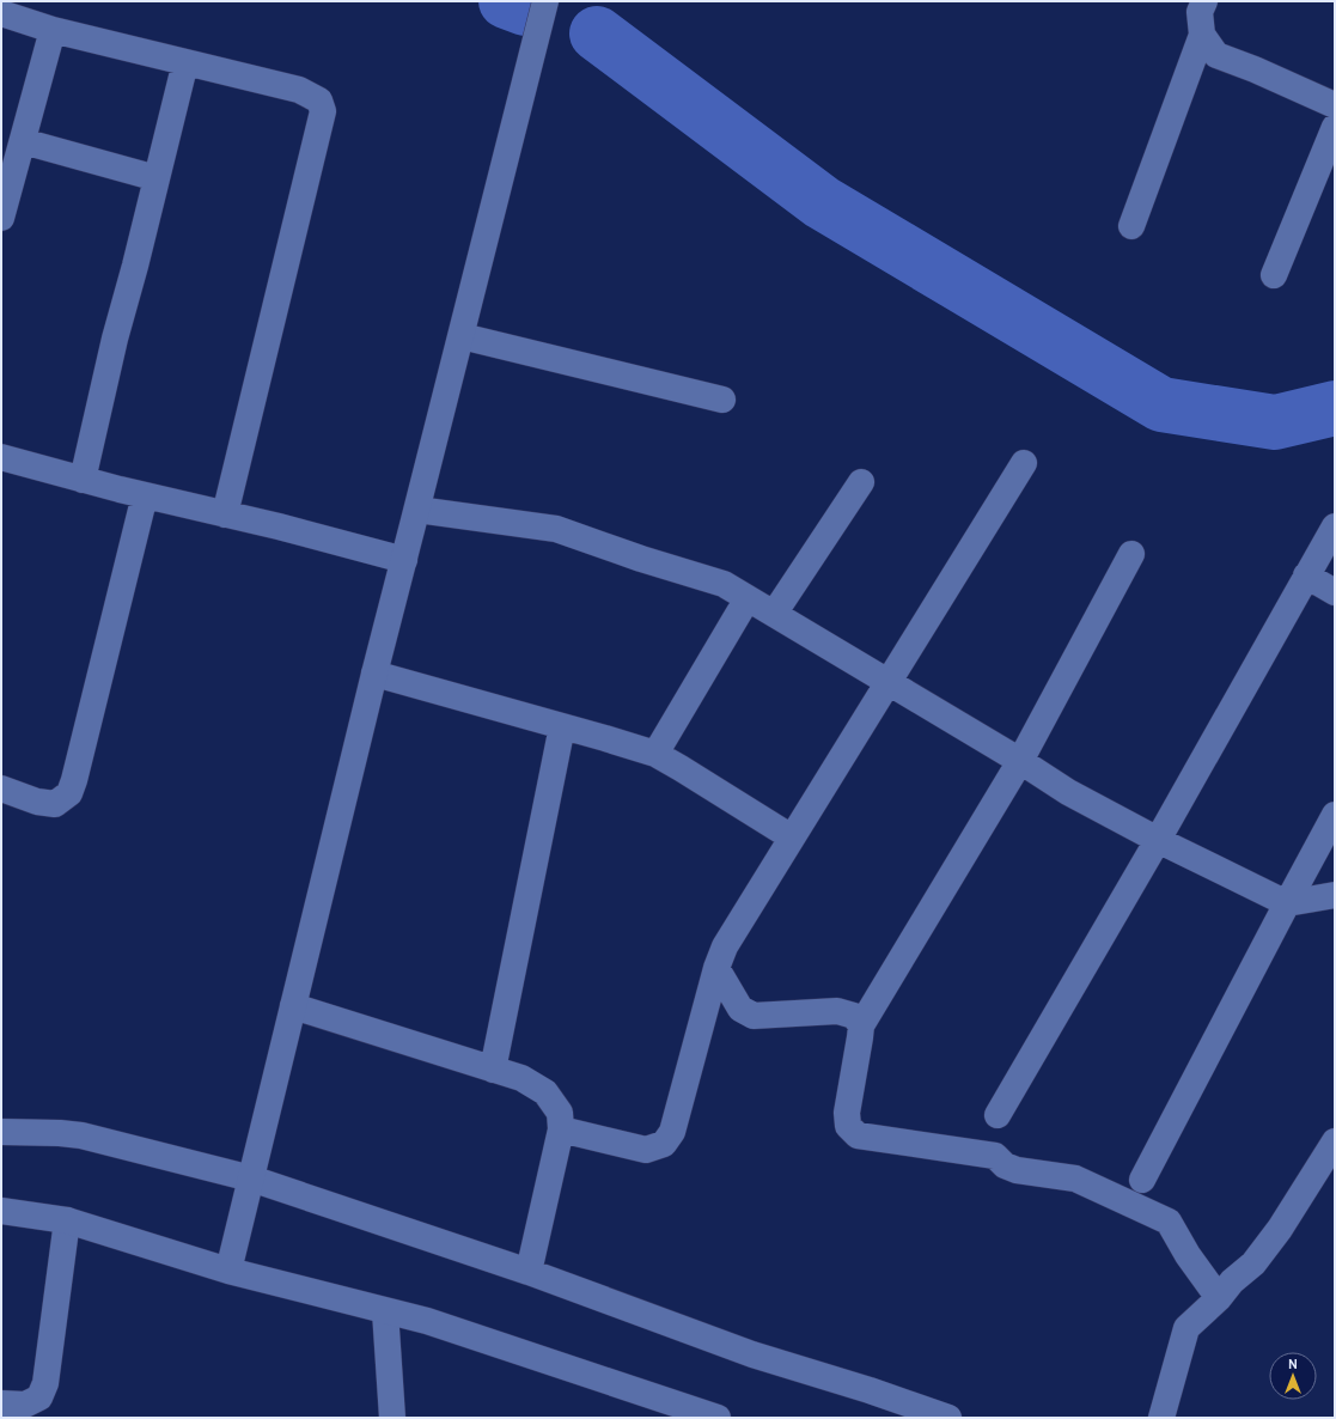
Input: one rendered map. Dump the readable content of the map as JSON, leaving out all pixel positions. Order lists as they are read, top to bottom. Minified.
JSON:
{"north":"top"}
